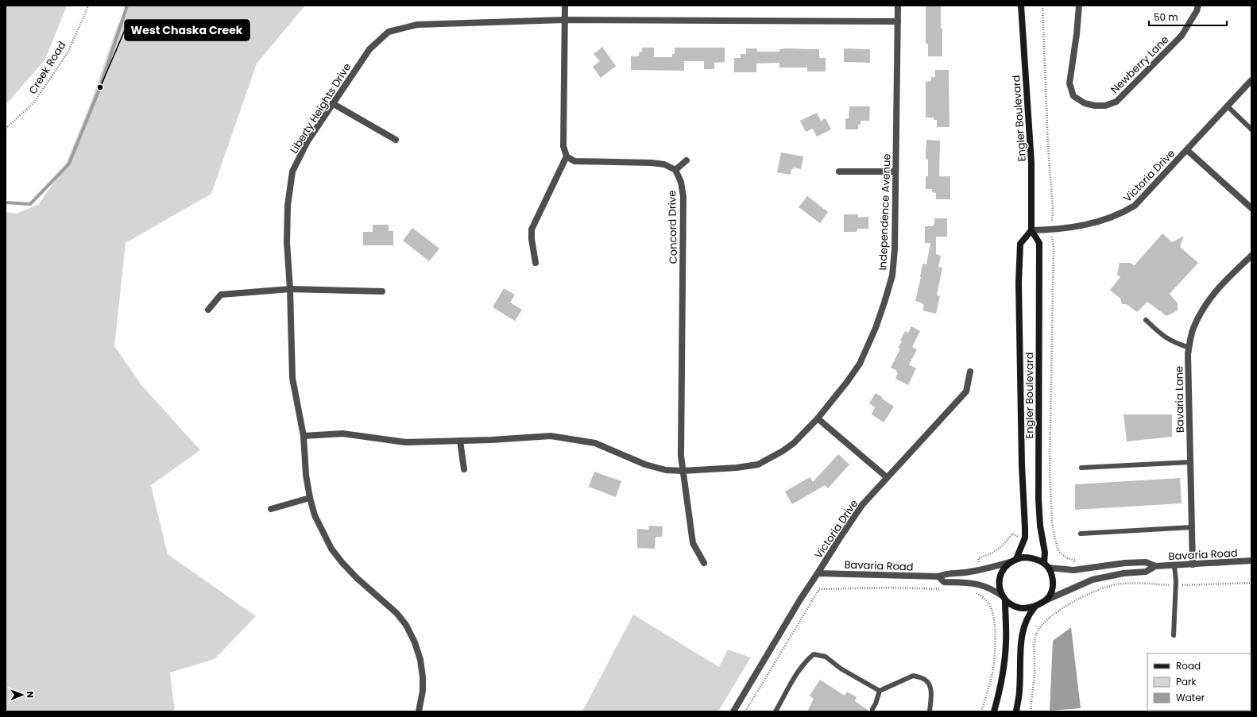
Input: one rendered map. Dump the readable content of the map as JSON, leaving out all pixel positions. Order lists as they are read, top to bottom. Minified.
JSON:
{"streets":{"main road":["Engler Boulevard"],"street":["Newberry Lane","Liberty Heights Drive","Victoria Drive","Independence Avenue","Concord Drive","Bavaria Lane","Bavaria Road"],"path":["Creek Road"]},"crossings":[["Liberty Heights Drive","Independence Avenue"],["Engler Boulevard","Victoria Drive"],["Engler Boulevard","Bavaria Road"],["Victoria Drive","Bavaria Road"],["Independence Avenue","Concord Drive"],["Bavaria Lane","Bavaria Road"]],"places":["West Chaska Creek"],"legend":["Road","Park","Water"],"scale_bar":"50 m","north":"right"}
